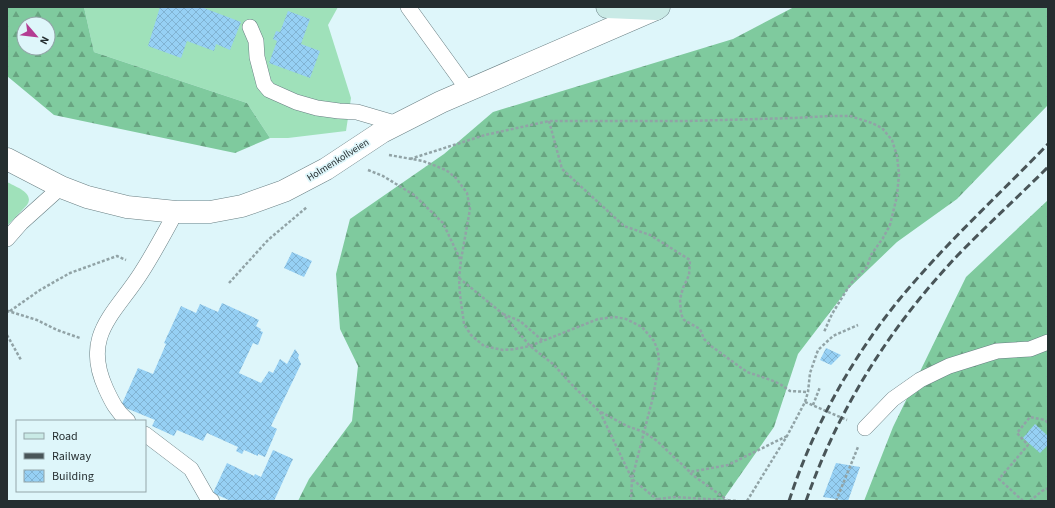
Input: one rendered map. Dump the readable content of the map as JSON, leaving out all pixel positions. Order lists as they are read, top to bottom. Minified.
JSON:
{"streets":{"street":["Holmenkollveien"]},"legend":["Road","Railway","Building"],"north":"bottom right"}
